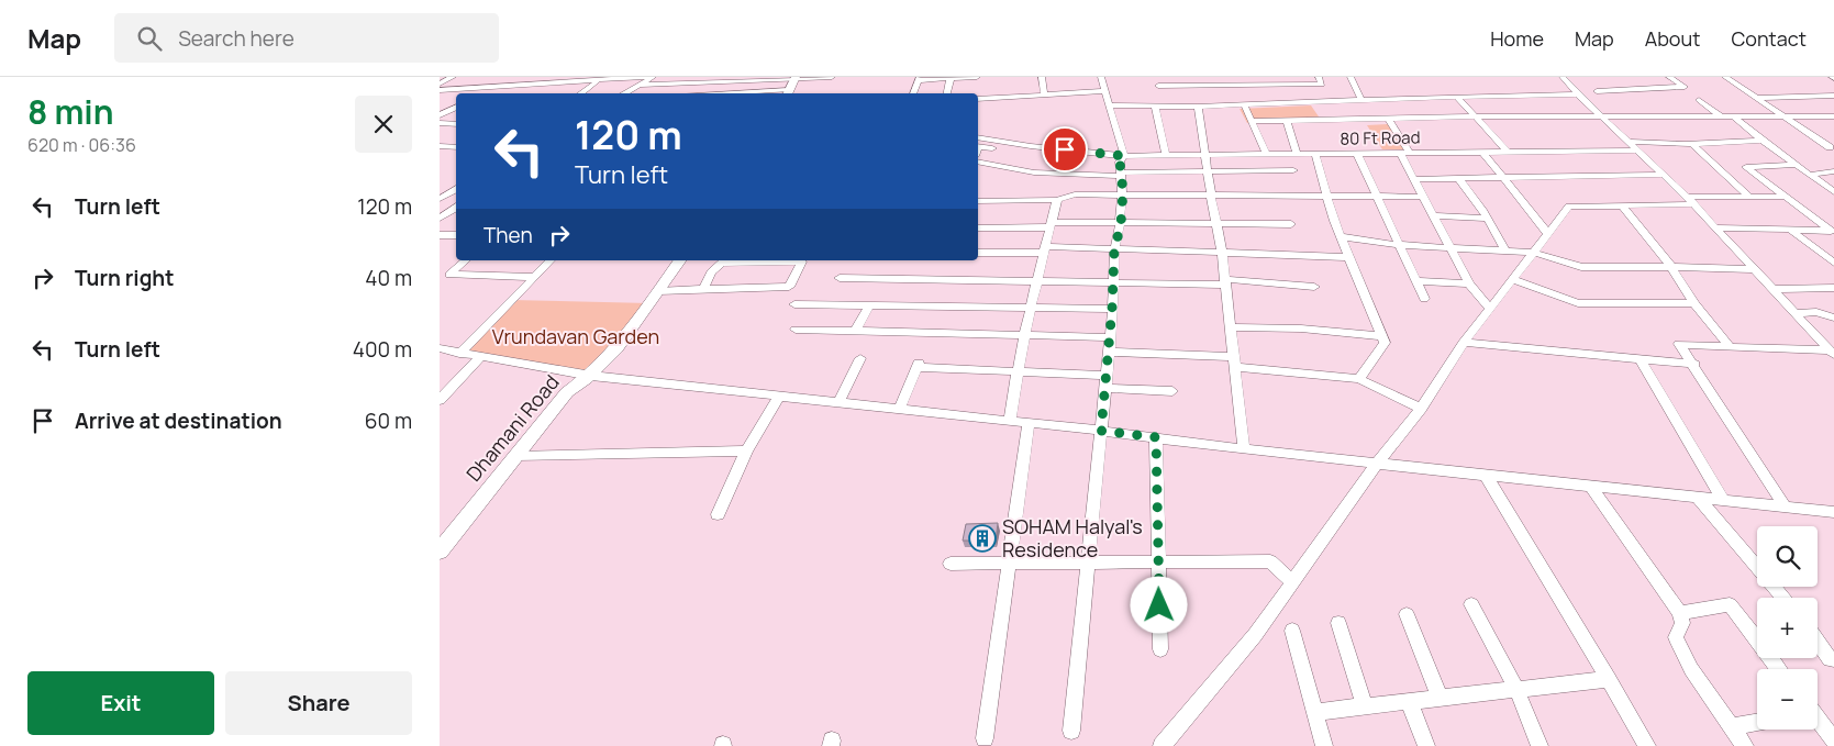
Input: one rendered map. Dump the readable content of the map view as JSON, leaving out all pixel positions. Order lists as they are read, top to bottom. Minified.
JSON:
{"streets":{"main road":["Dhamani Road"],"street":["80 Ft Road"]},"parks":["Vrundavan Garden"],"places":{"building":["SOHAM Halyal's Residence"]},"page":{"header":"Map","search":"Search here","nav":["Home","Map","About","Contact"],"heading":["8 min","620 m · 06:36"],"turn":["120 m","Turn left"],"list":[{"name":"Turn left","value":"120 m"},{"name":"Turn right","value":"40 m"},{"name":"Turn left","value":"400 m"},{"name":"Arrive at destination","value":"60 m"}],"then":"Then","map_buttons":["+","−"],"buttons":["Exit","Share"]}}
